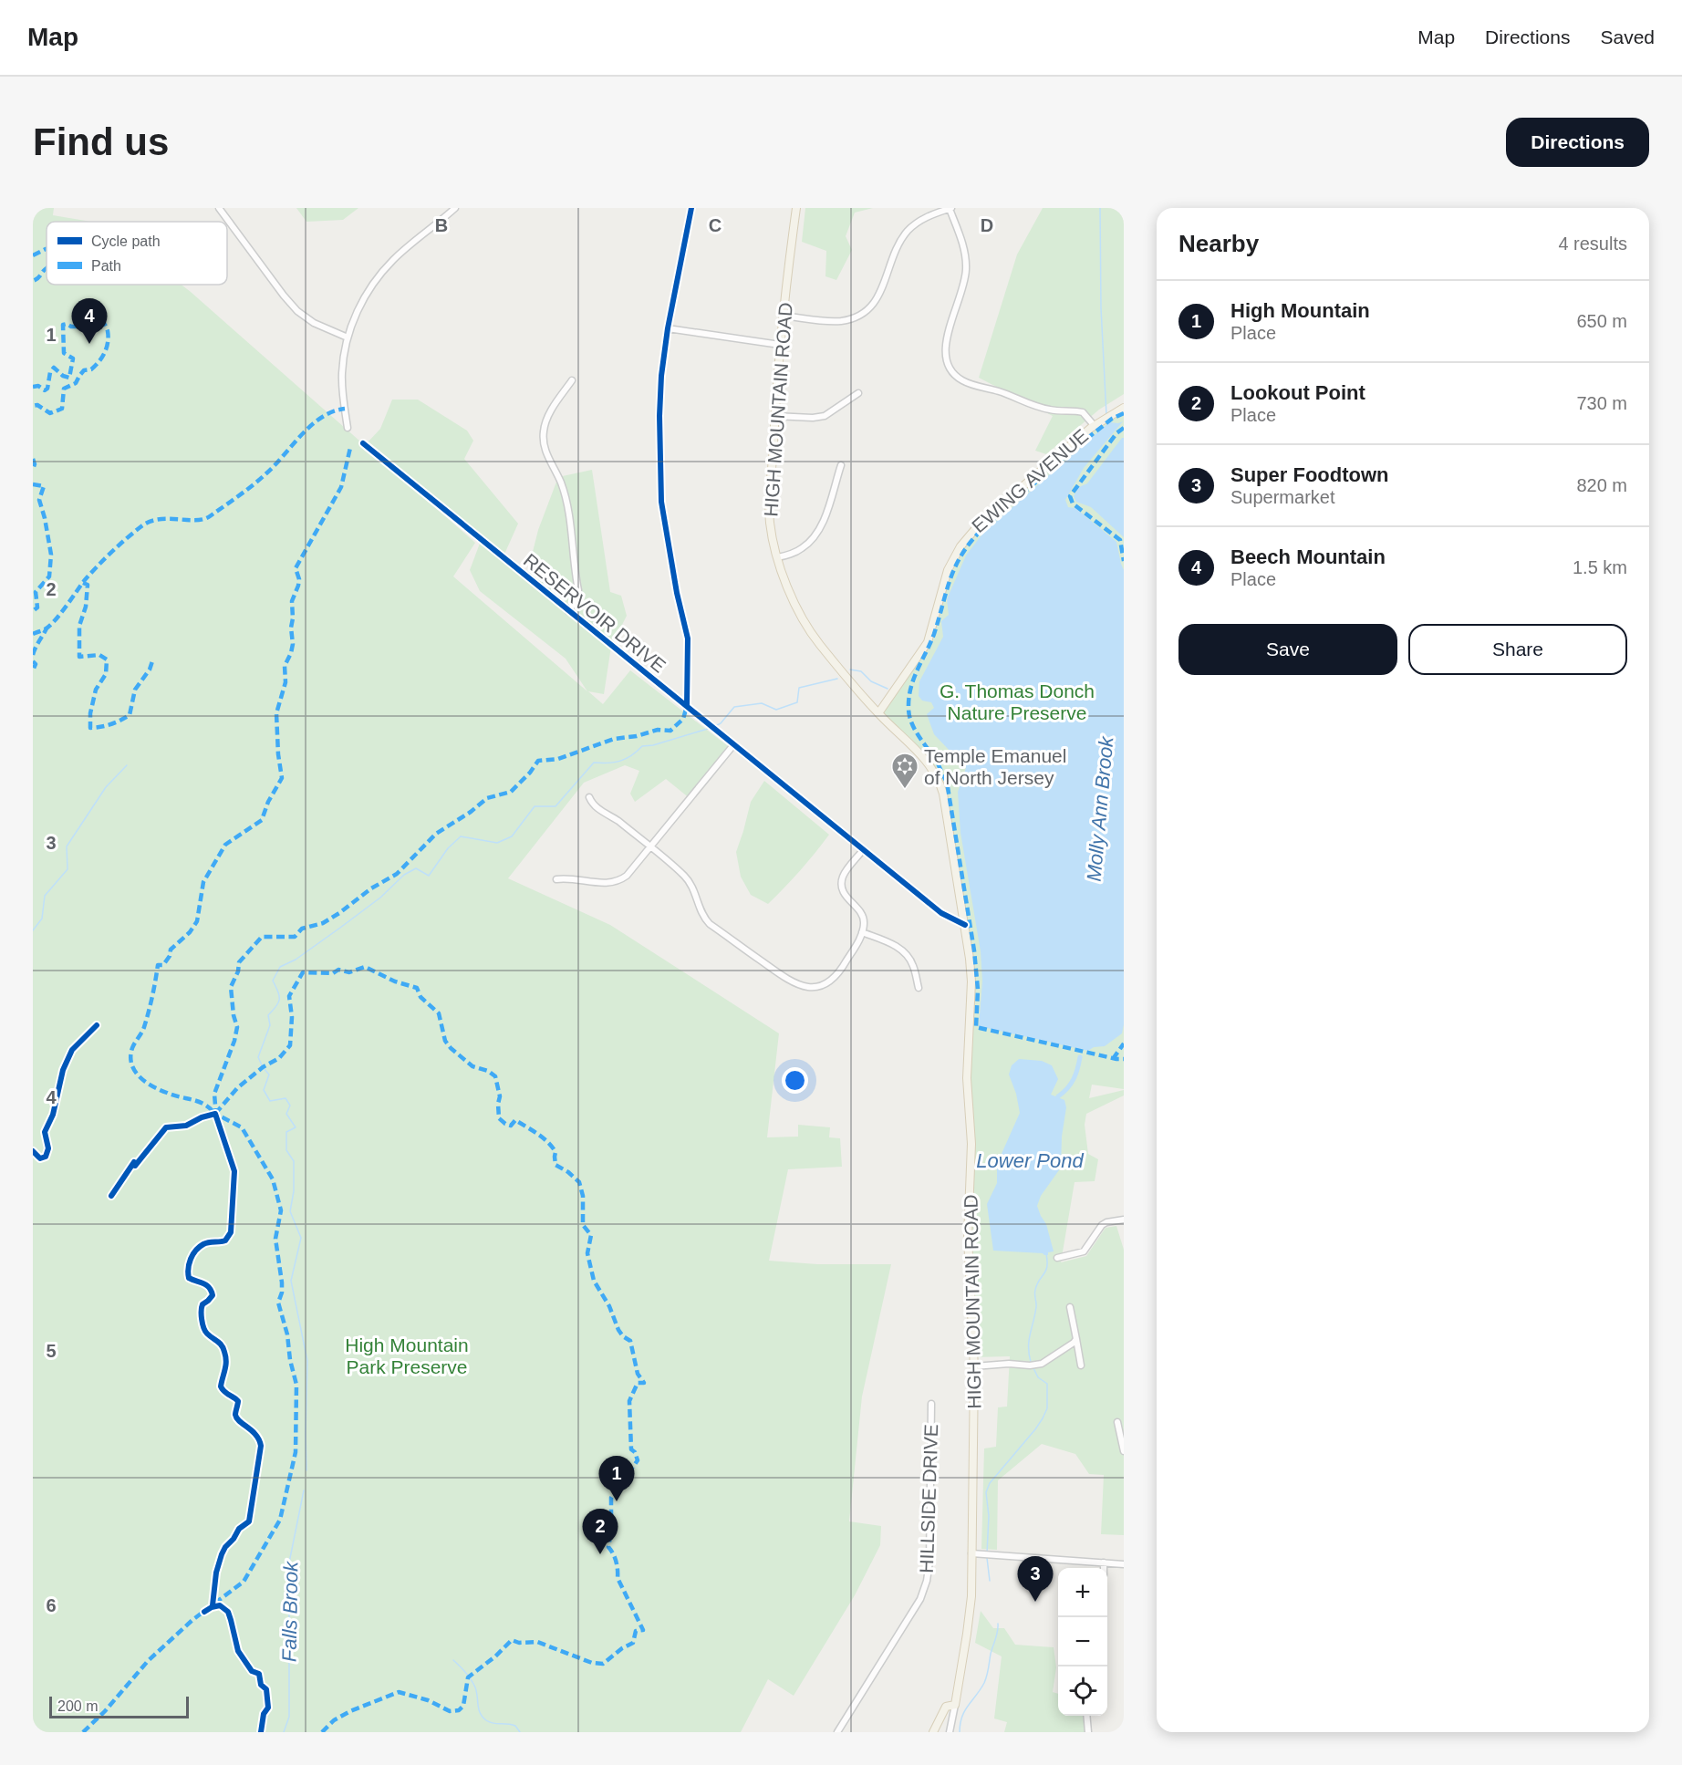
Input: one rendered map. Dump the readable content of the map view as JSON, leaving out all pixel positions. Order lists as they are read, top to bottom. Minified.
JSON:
{"streets":{"main road":["HIGH MOUNTAIN ROAD","EWING AVENUE"],"street":["RESERVOIR DRIVE","HILLSIDE DRIVE"]},"crossings":[["HIGH MOUNTAIN ROAD","EWING AVENUE"],["HIGH MOUNTAIN ROAD","RESERVOIR DRIVE"]],"water":["Molly Ann Brook","Lower Pond","Falls Brook"],"parks":["G. Thomas Donch Nature Preserve","High Mountain Park Preserve"],"places":{"synagogue":["Temple Emanuel of North Jersey"]},"legend":["Cycle path","Path"],"scale_bar":"200 m","page":{"header":"Map","nav":["Map","Directions","Saved"],"buttons":["Directions",["Save","Share"]],"title":"Find us","heading":["Nearby","4 results"],"list":[{"mark":"1","name":"High Mountain","note":"Place","value":"650 m"},{"mark":"2","name":"Lookout Point","note":"Place","value":"730 m"},{"mark":"3","name":"Super Foodtown","note":"Supermarket","value":"820 m"},{"mark":"4","name":"Beech Mountain","note":"Place","value":"1.5 km"}],"pins":["4","1","2","3"],"map_buttons":["+","−"],"scale":"200 m"},"grid":{"columns":["B","C","D"],"rows":["1","2","3","4","5","6"]}}
